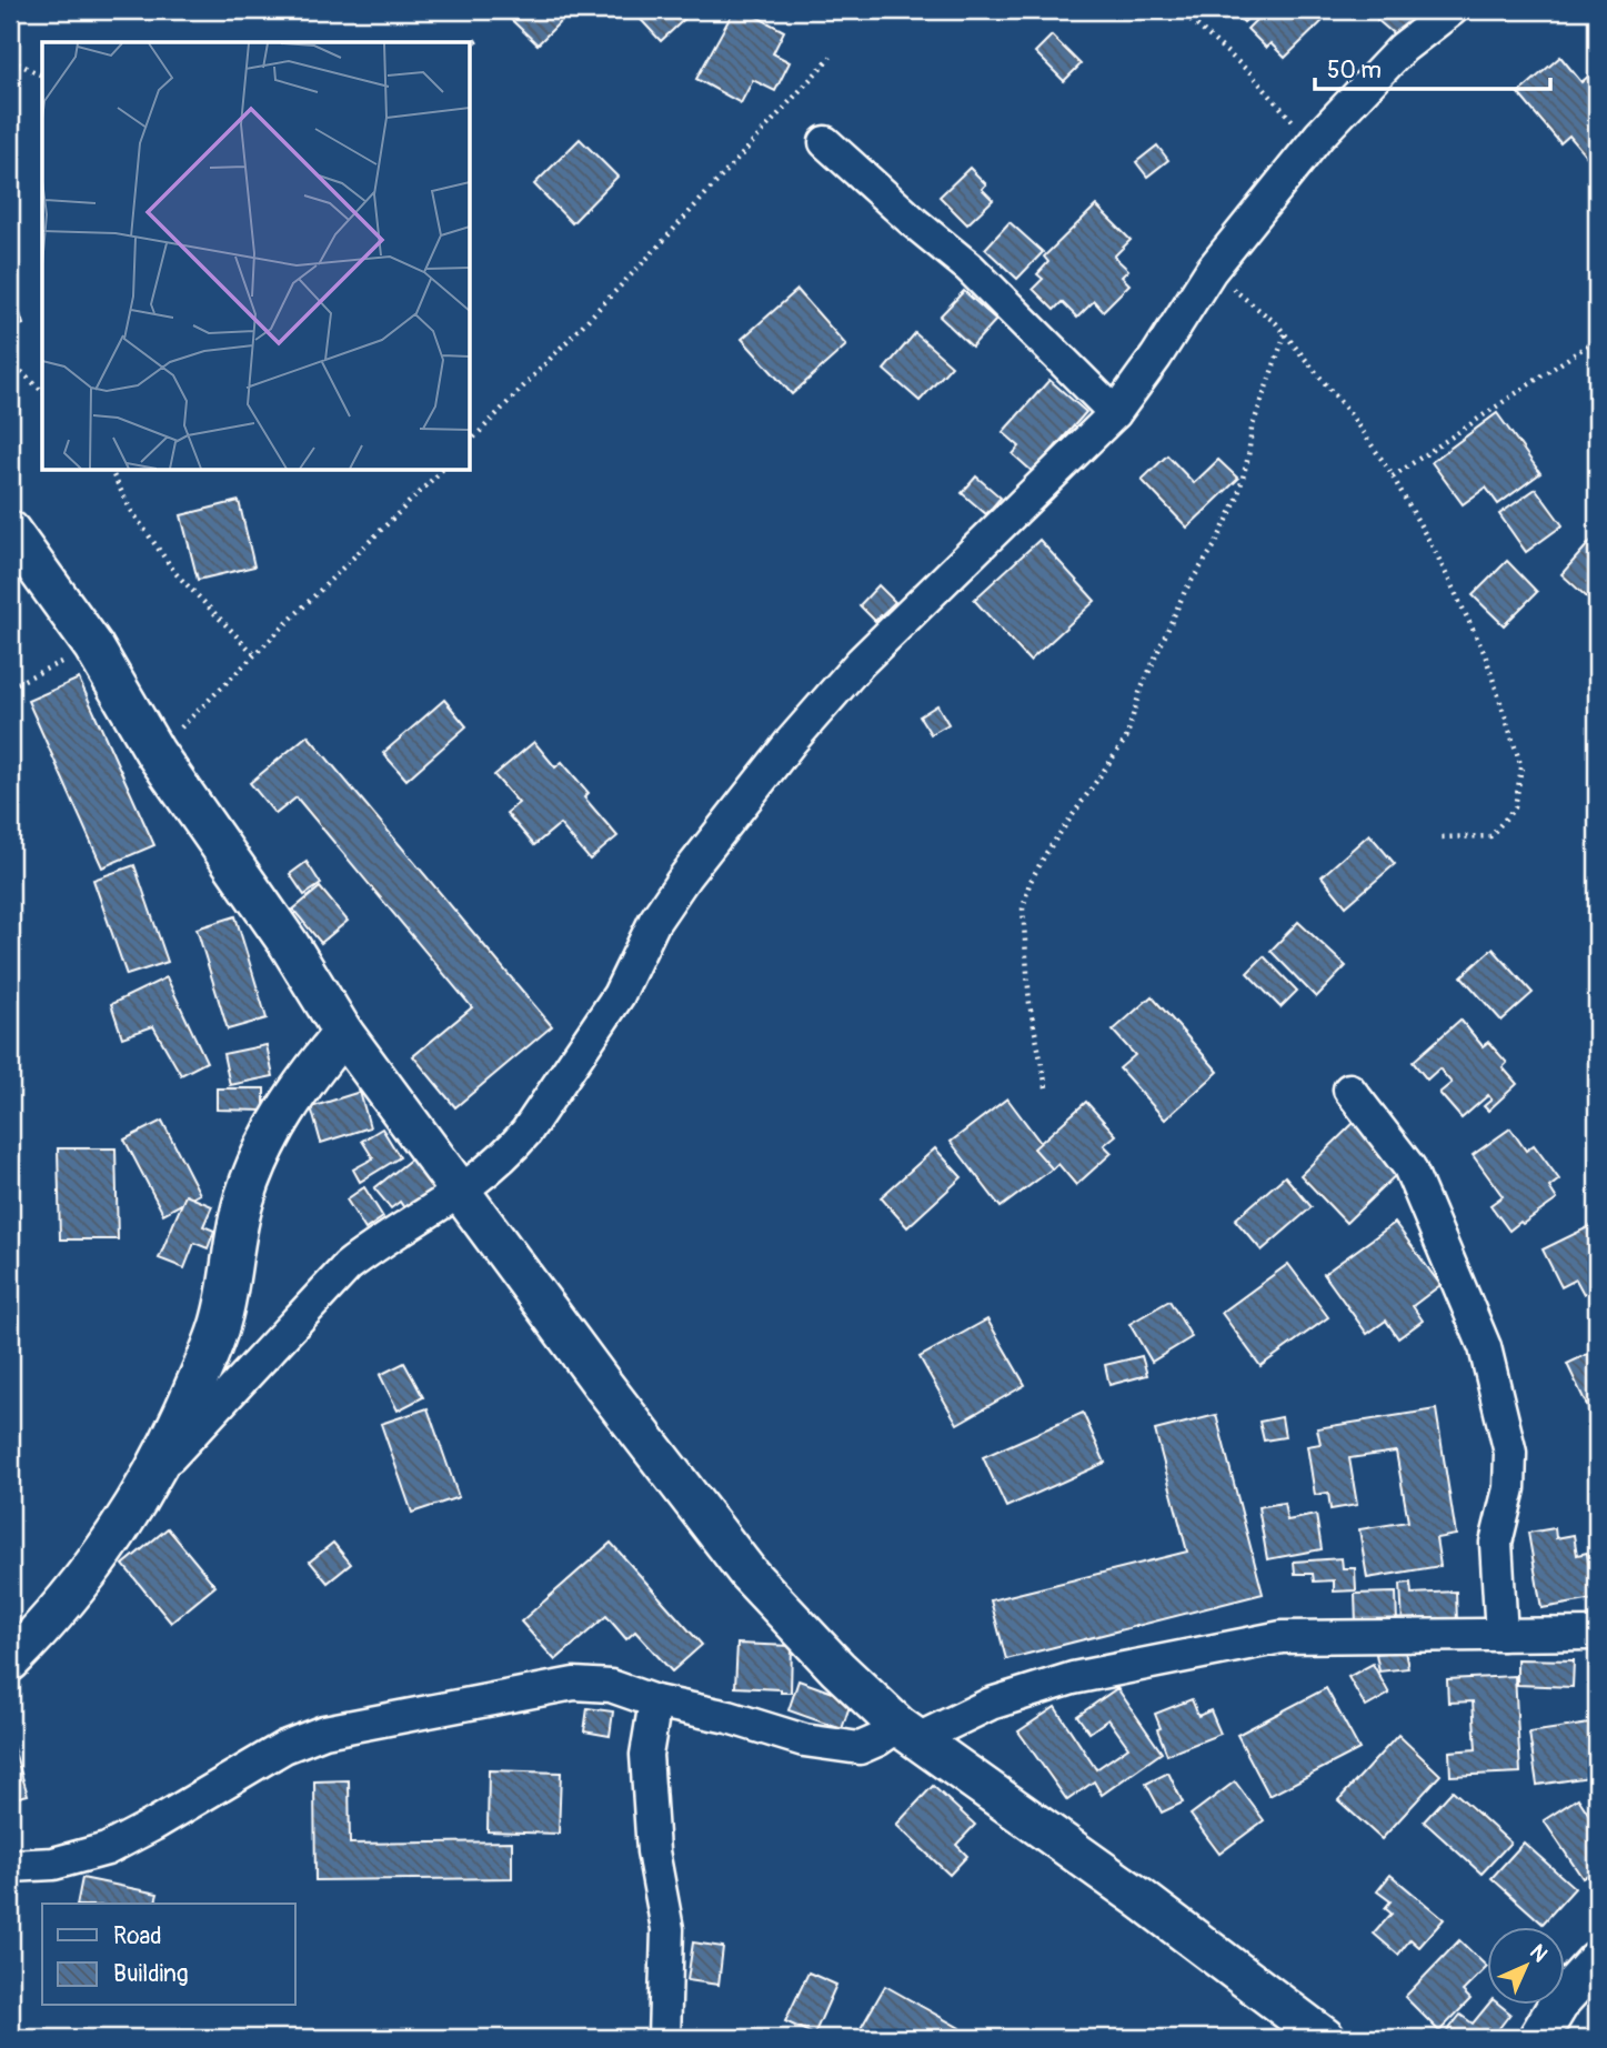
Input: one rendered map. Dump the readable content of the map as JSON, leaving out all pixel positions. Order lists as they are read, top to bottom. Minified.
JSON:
{"legend":["Road","Building"],"scale_bar":"50 m","north":"top right"}
